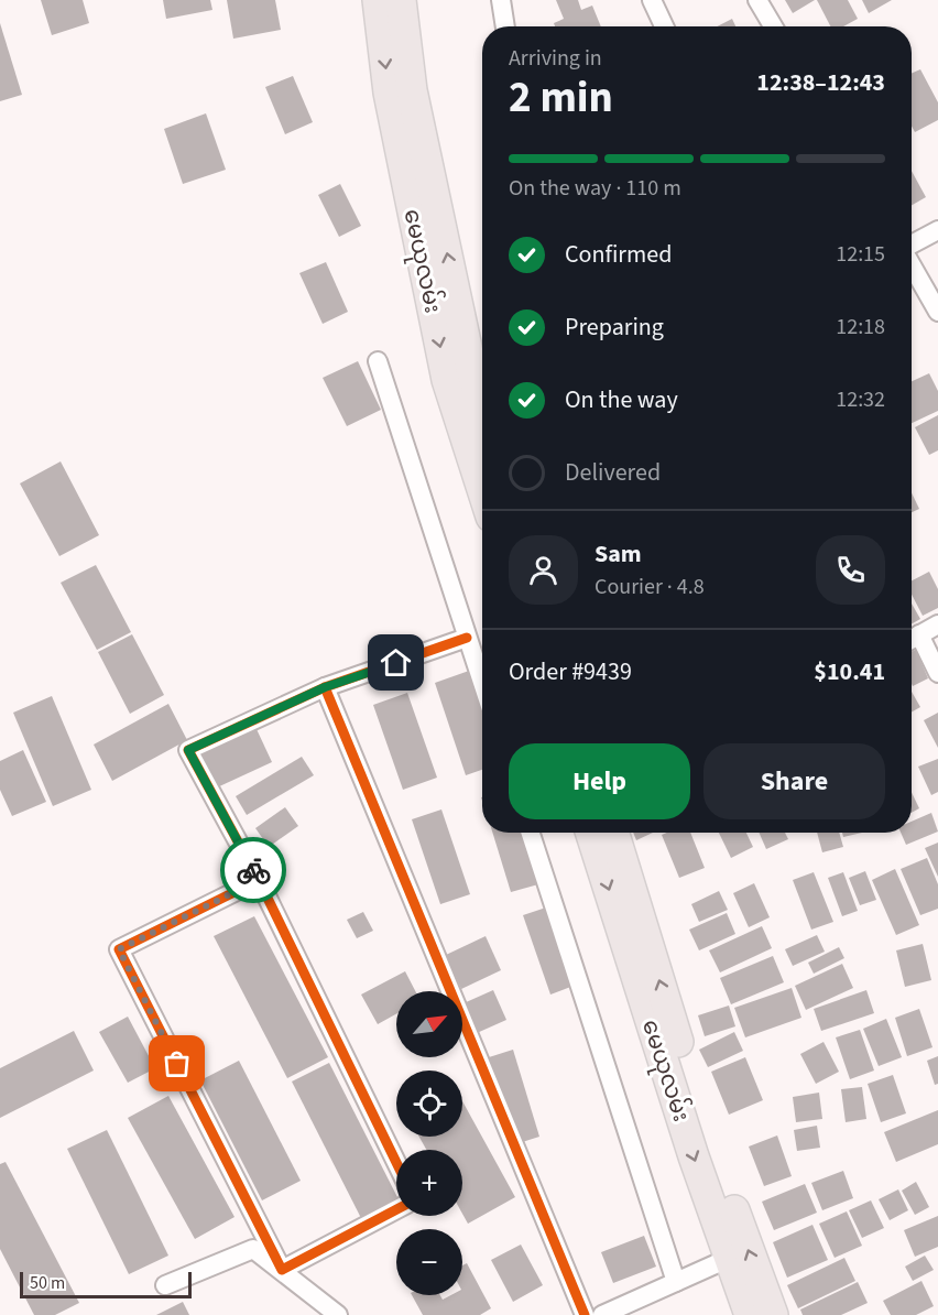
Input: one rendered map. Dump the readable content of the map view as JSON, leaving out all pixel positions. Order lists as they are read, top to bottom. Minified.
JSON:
{"streets":{"main road":["မေယုလမ်း"]},"scale_bar":"50 m","north":"top right","page":{"heading":["2 min","Arriving in","12:38–12:43"],"panel":["Sam","Courier · 4.8","Order #9439","$10.41"],"bar":"On the way · 110 m","list":[["Confirmed","12:15"],["Preparing","12:18"],["On the way","12:32"],"Delivered"],"buttons":["Help","Share"],"map_buttons":["+","−"],"scale":"50 m"}}
